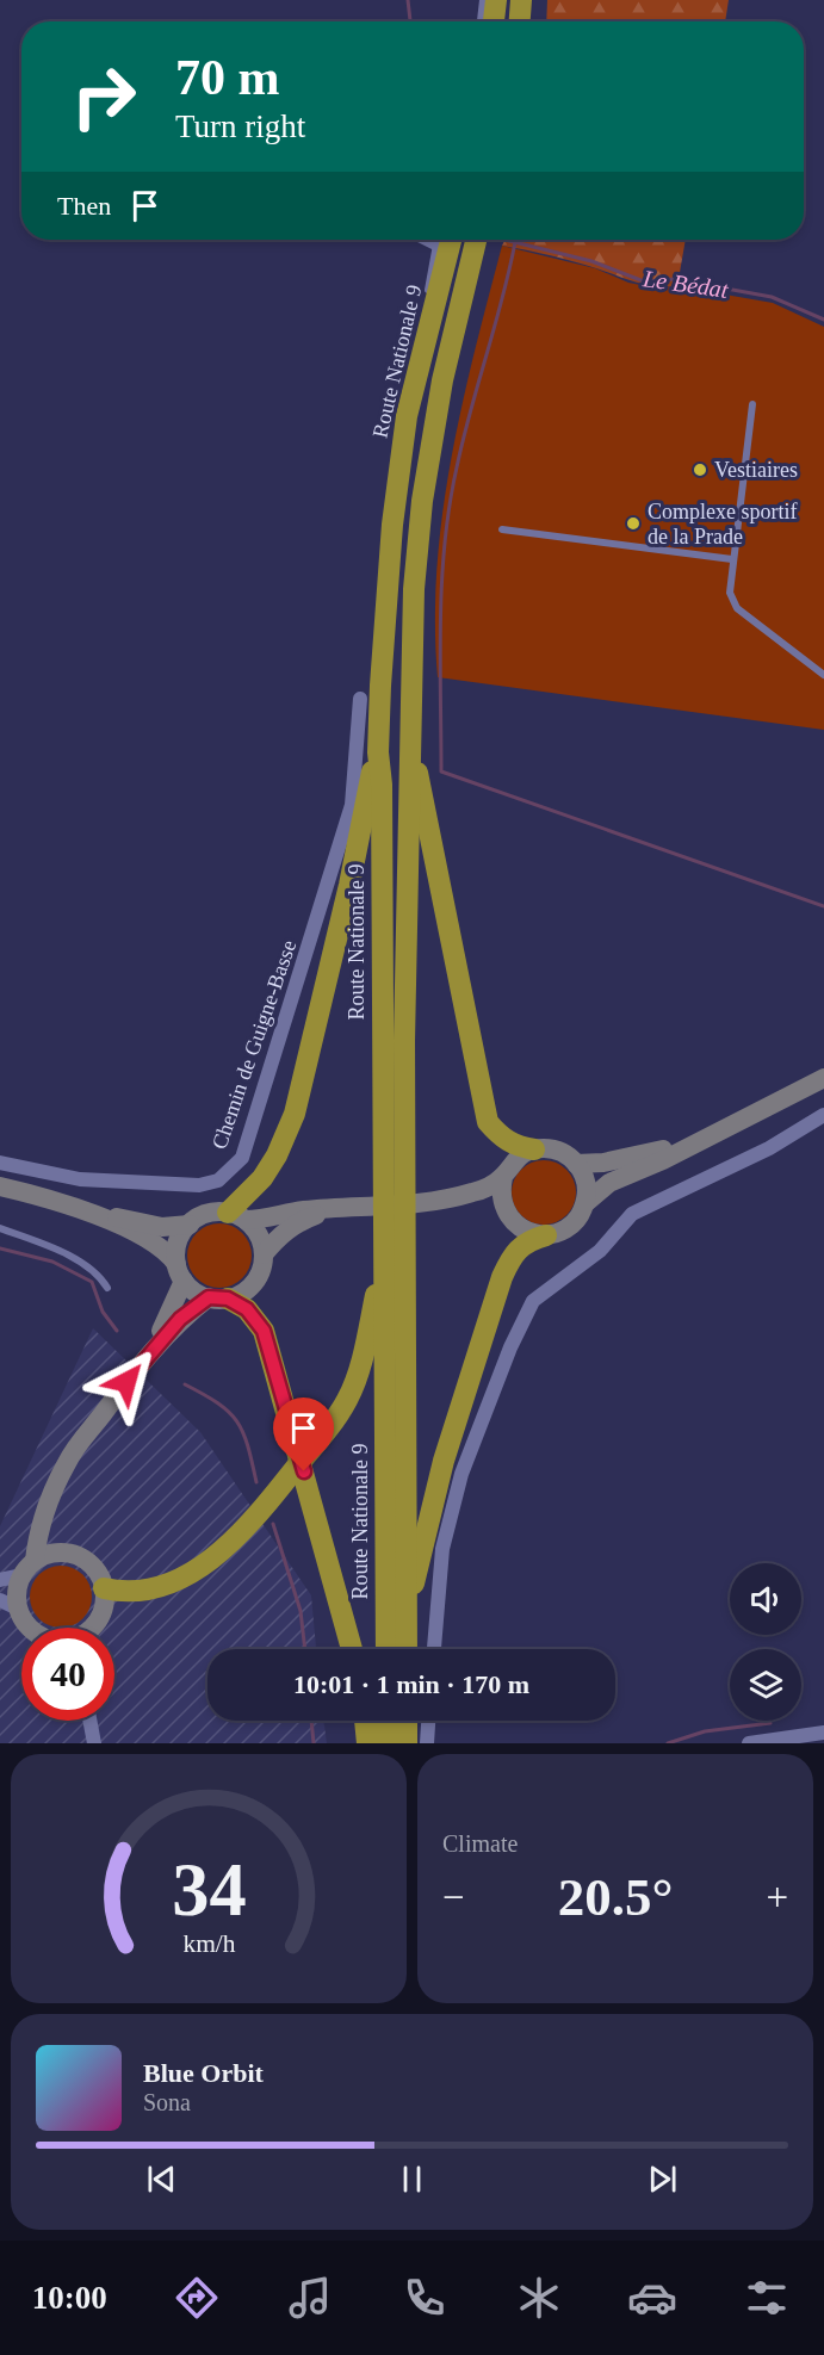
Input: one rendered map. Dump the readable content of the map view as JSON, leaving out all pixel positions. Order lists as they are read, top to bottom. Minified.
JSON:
{"streets":{"highway":["Route Nationale 9"],"street":["Chemin de Guigne-Basse"]},"water":["Le Bédat"],"places":["Vestiaires","Complexe sportif de la Prade"],"page":{"turn":["70 m","Turn right"],"then":"Then","limit":"40","trip":"10:01 · 1 min · 170 m","tile":"Climate","heat":["−","20.5°","+"],"song":["Blue Orbit","Sona"],"tabs":"10:00","gauge":["34","km/h"]}}
